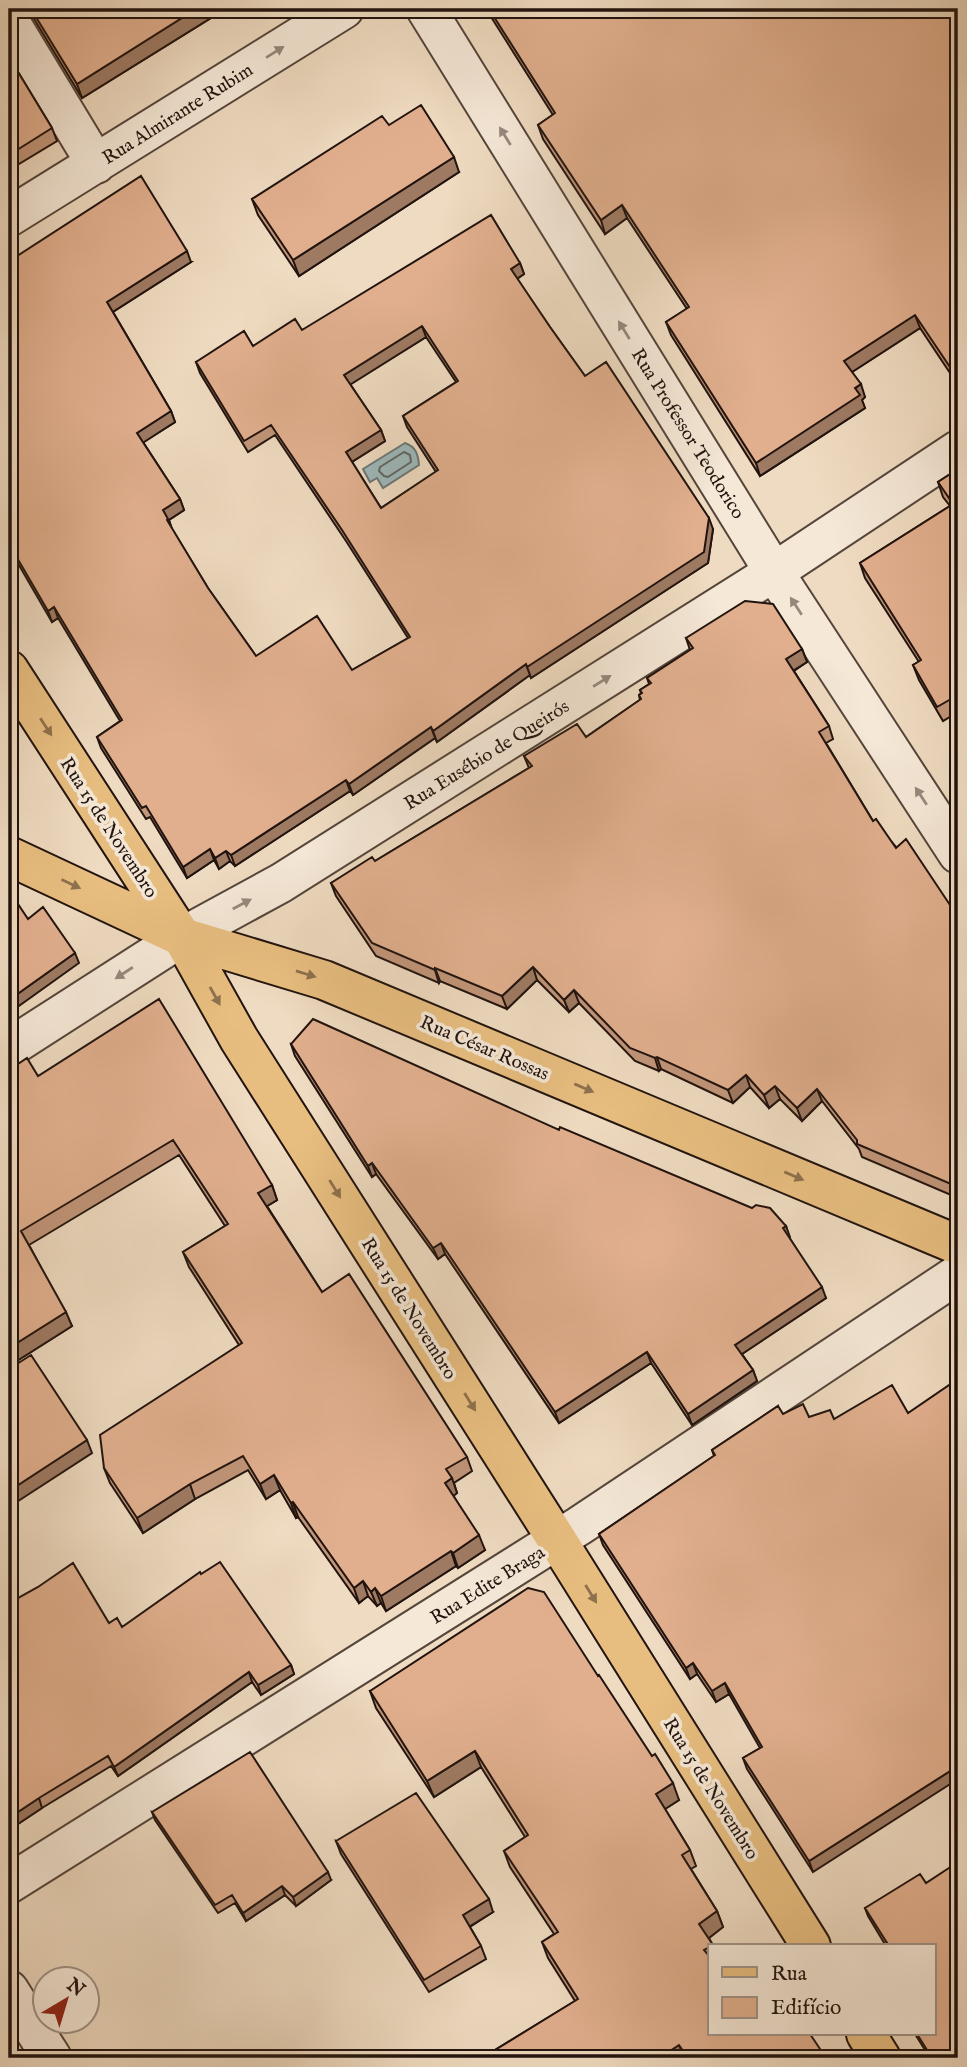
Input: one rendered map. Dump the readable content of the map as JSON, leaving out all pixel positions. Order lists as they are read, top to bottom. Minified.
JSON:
{"streets":{"main road":["Rua 15 de Novembro","Rua César Rossas"],"street":["Rua Almirante Rubim","Rua Professor Teodorico","Rua Eusébio de Queirós","Rua Edite Braga"]},"crossings":[["Rua Professor Teodorico","Rua Eusébio de Queirós"],["Rua Eusébio de Queirós","Rua 15 de Novembro"],["Rua Eusébio de Queirós","Rua César Rossas"],["Rua 15 de Novembro","Rua César Rossas"],["Rua 15 de Novembro","Rua Edite Braga"]],"one_way":["Rua Almirante Rubim","Rua Professor Teodorico","Rua 15 de Novembro","Rua César Rossas"],"legend":["Rua","Edifício"],"north":"top right"}
